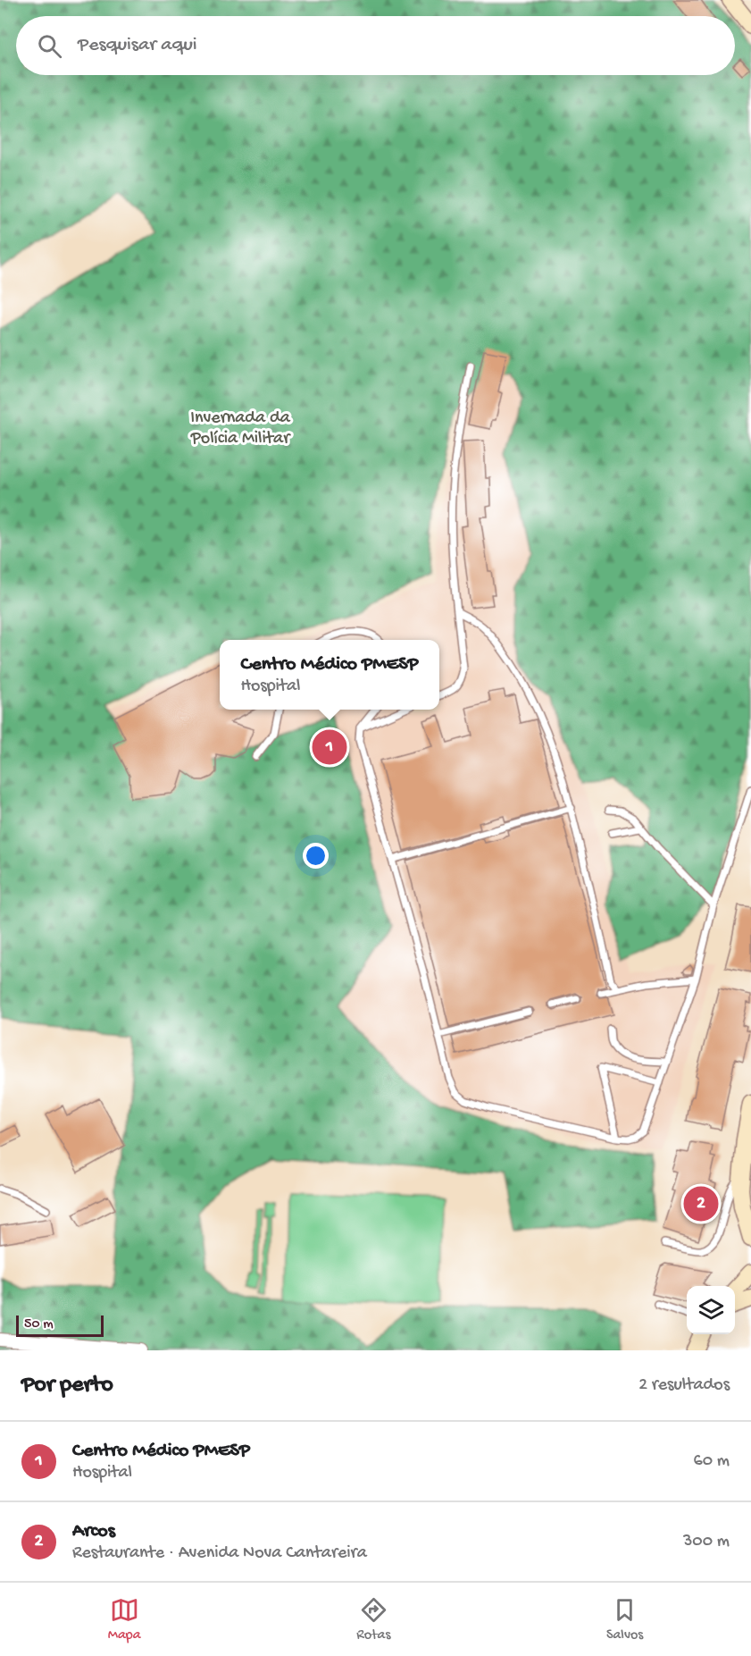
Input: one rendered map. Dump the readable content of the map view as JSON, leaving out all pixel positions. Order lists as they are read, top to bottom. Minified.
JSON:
{"parks":["Invernada da Polícia Militar"],"scale_bar":"50 m","page":{"search":"Pesquisar aqui","popup":["Centro Médico PMESP","Hospital"],"pins":["1","2"],"scale":"50 m","heading":["Por perto","2 resultados"],"list":[{"mark":"1","name":"Centro Médico PMESP","note":"Hospital","value":"60 m"},{"mark":"2","name":"Arcos","note":"Restaurante · Avenida Nova Cantareira","value":"300 m"}],"nav":["Mapa","Rotas","Salvos"]}}
